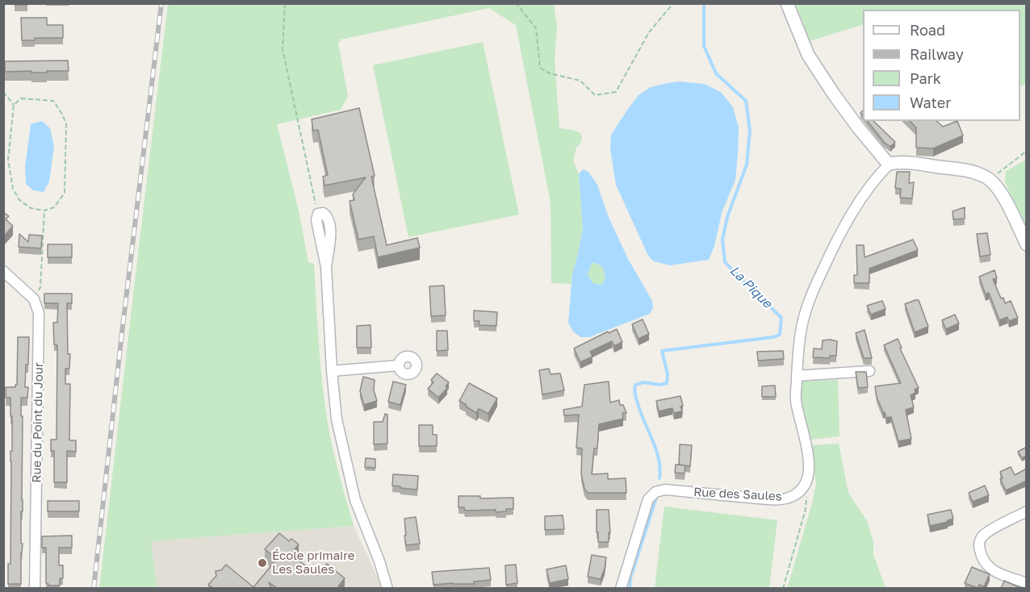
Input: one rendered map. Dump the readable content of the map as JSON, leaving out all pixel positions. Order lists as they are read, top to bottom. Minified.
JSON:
{"streets":{"street":["Rue du Point du Jour","Rue des Saules"]},"water":["La Pique"],"places":["École primaire Les Saules"],"legend":["Road","Railway","Park","Water"]}
